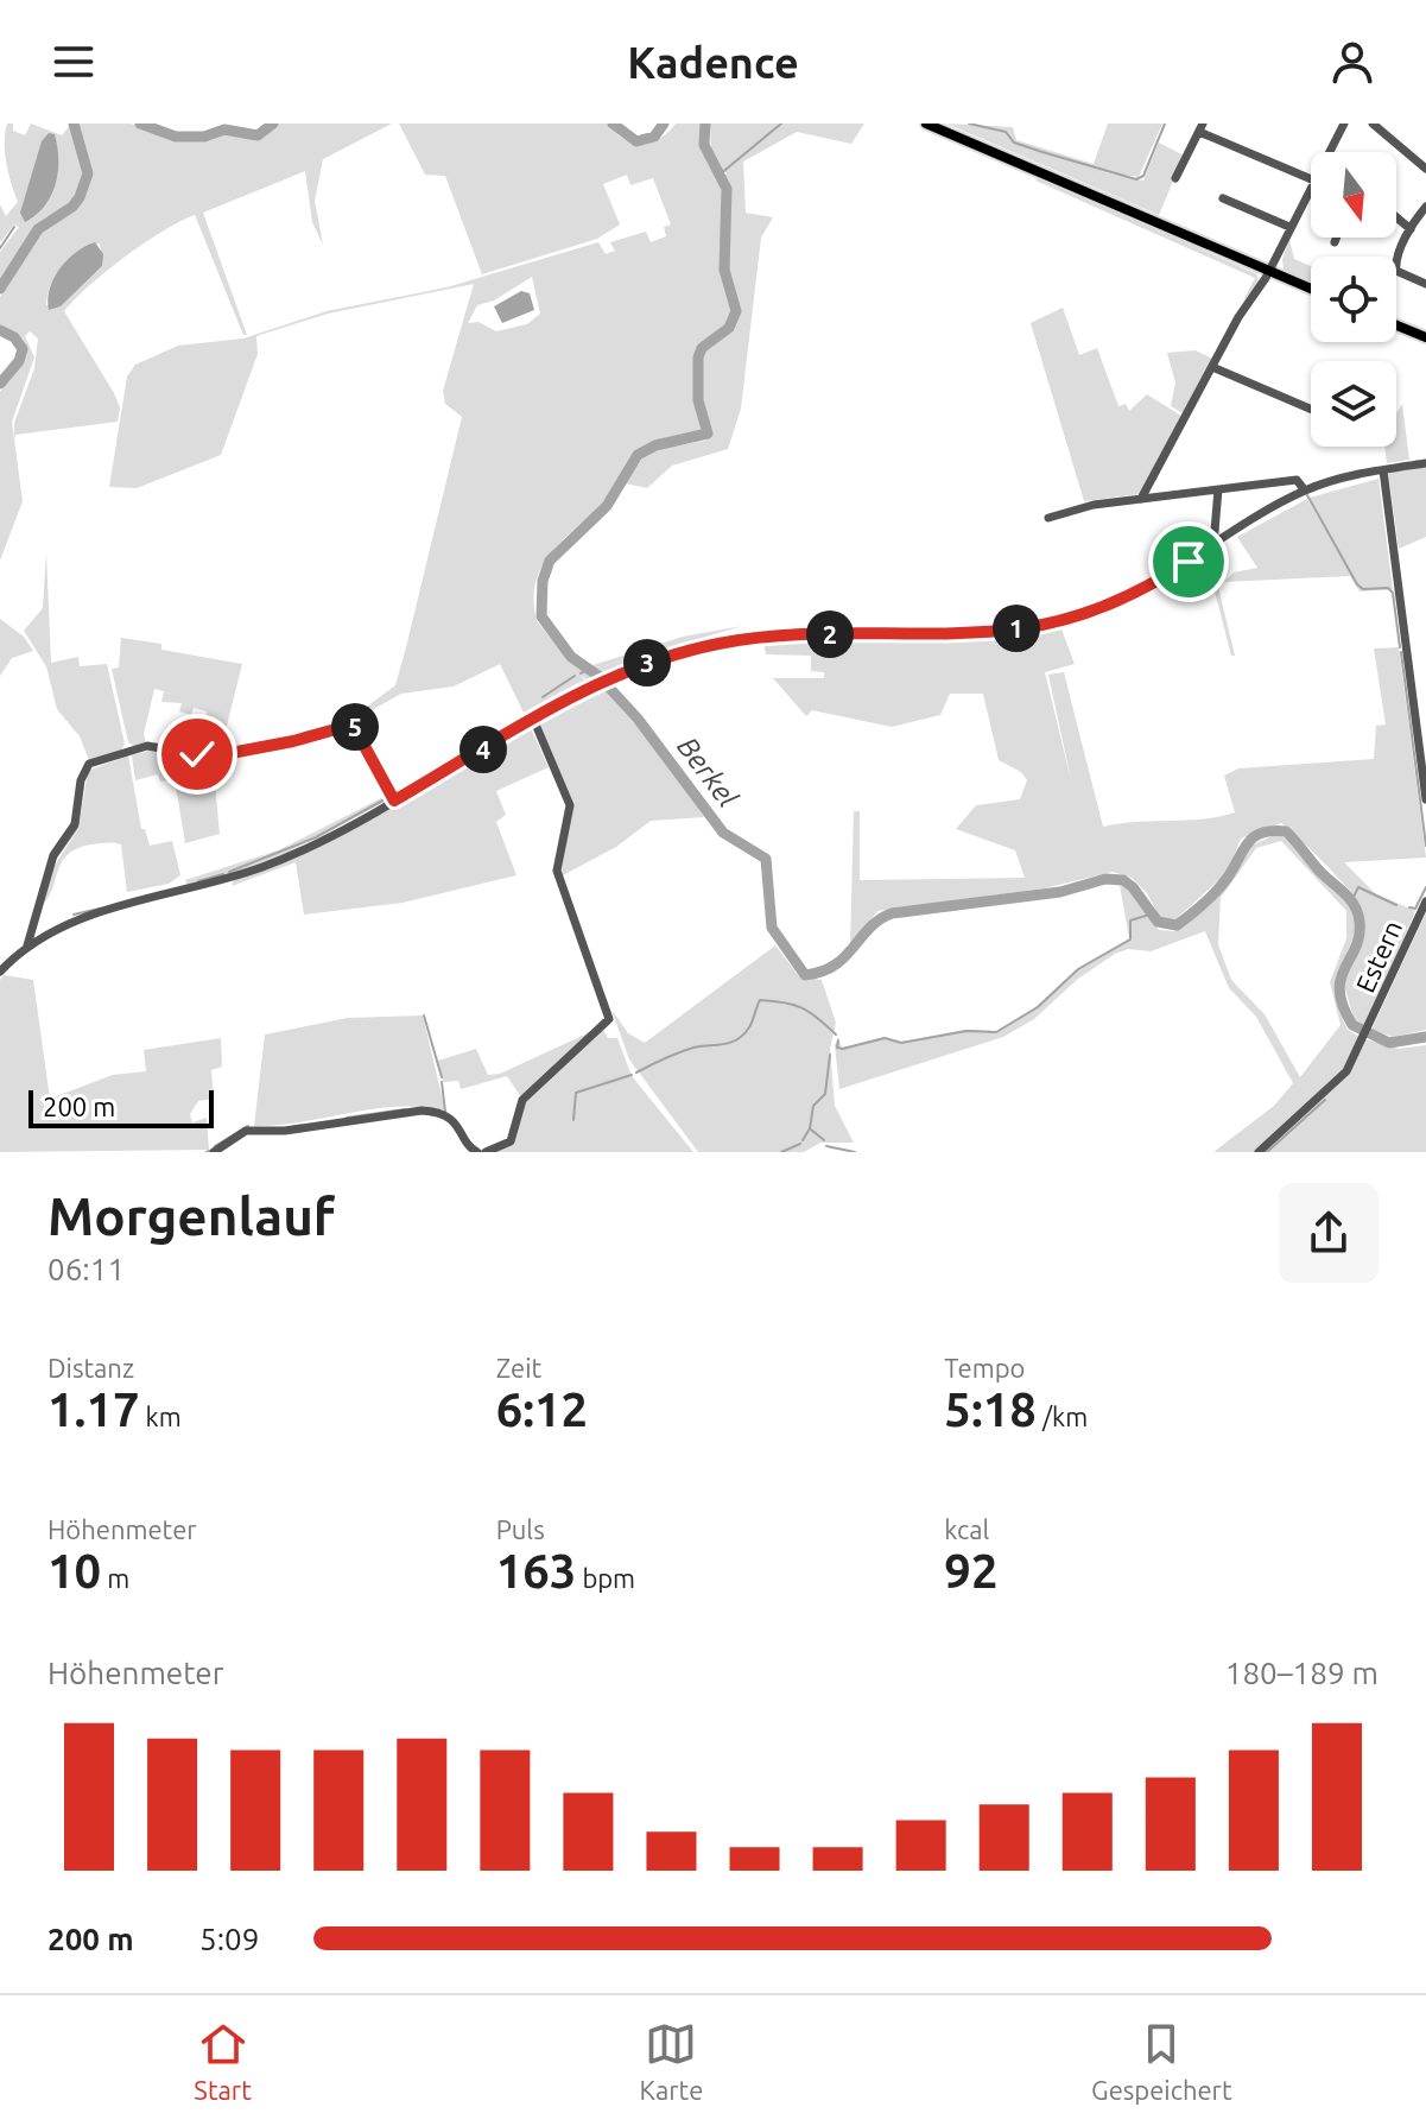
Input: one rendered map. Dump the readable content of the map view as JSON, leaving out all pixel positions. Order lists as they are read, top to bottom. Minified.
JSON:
{"streets":{"street":["Estern"]},"water":["Berkel"],"scale_bar":"200 m","north":"bottom","page":{"header":"Kadence","pins":["1","2","3","5","4"],"scale":"200 m","heading":["Morgenlauf","06:11"],"stats":[["Distanz","1.17 km"],["Zeit","6:12"],["Tempo","5:18 /km"],["Höhenmeter","10 m"],["Puls","163 bpm"],["kcal","92"]],"chart":["Höhenmeter","180–189 m"],"list":[{"name":"200 m","note":"5:09"}],"tabs":["Start","Karte","Gespeichert"]}}
